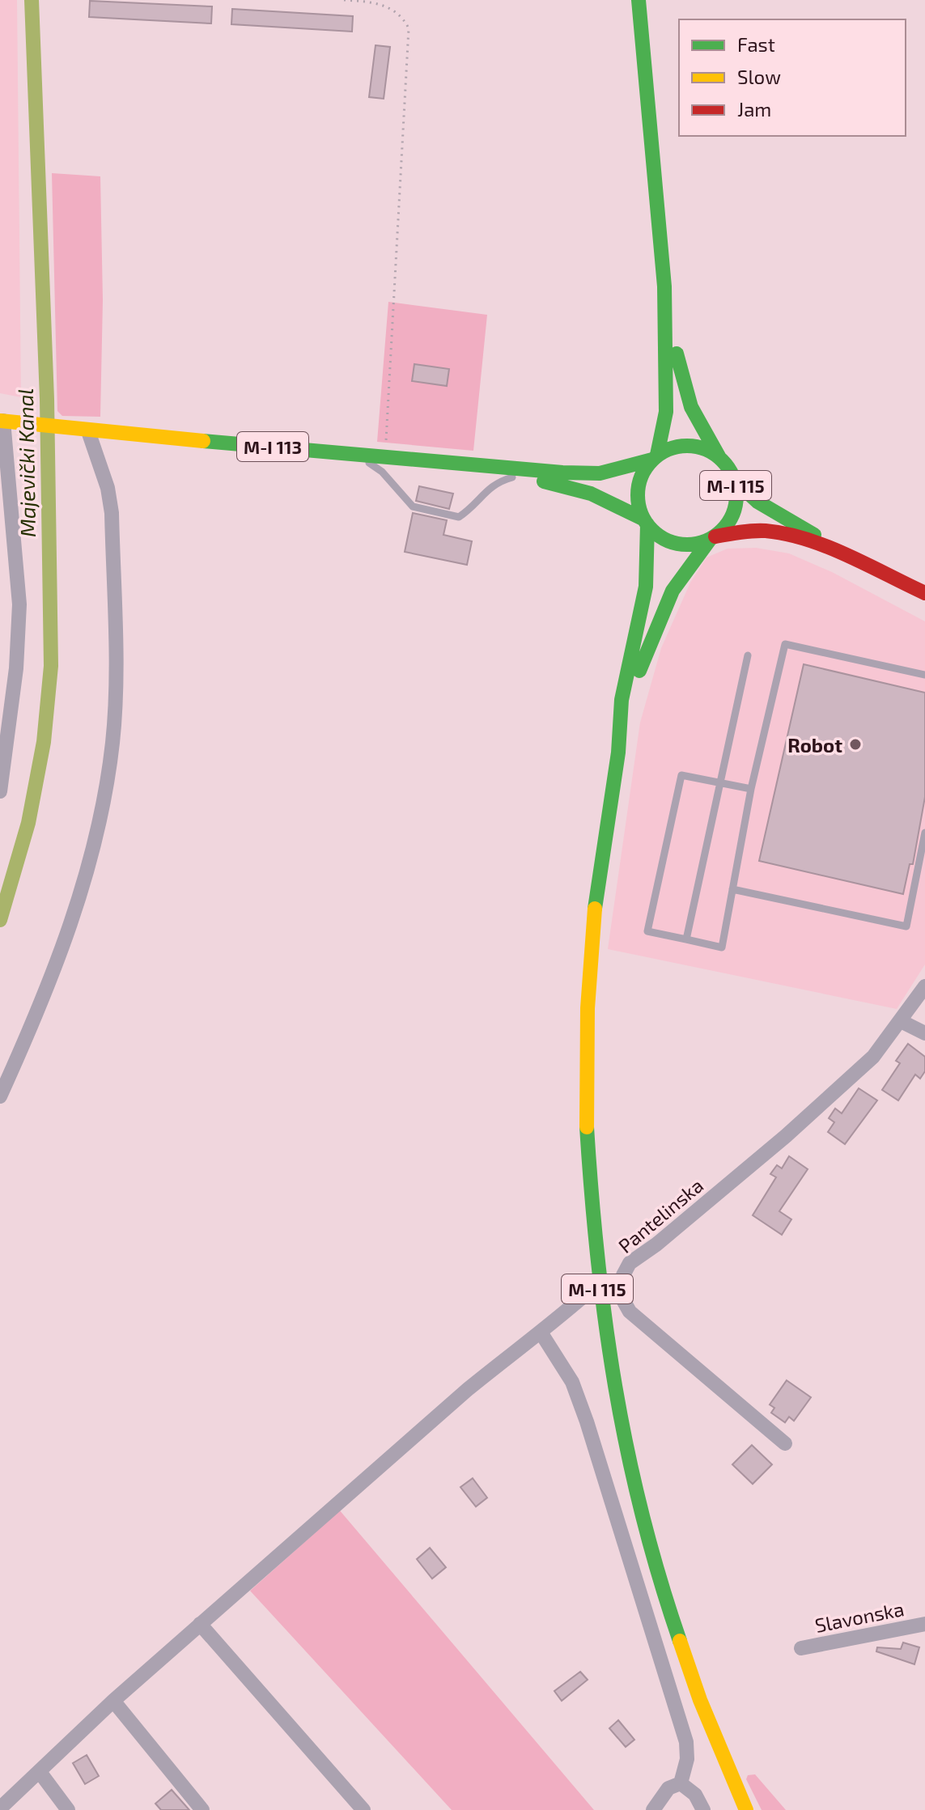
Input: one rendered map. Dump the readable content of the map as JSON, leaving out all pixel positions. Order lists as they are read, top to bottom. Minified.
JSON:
{"streets":{"main road":["M-I 113","M-I 115"],"street":["Pantelinska","Slavonska"]},"crossings":[["M-I 113","M-I 115"]],"water":["Majevički Kanal"],"places":["Robot"],"legend":["Fast","Slow","Jam"]}
